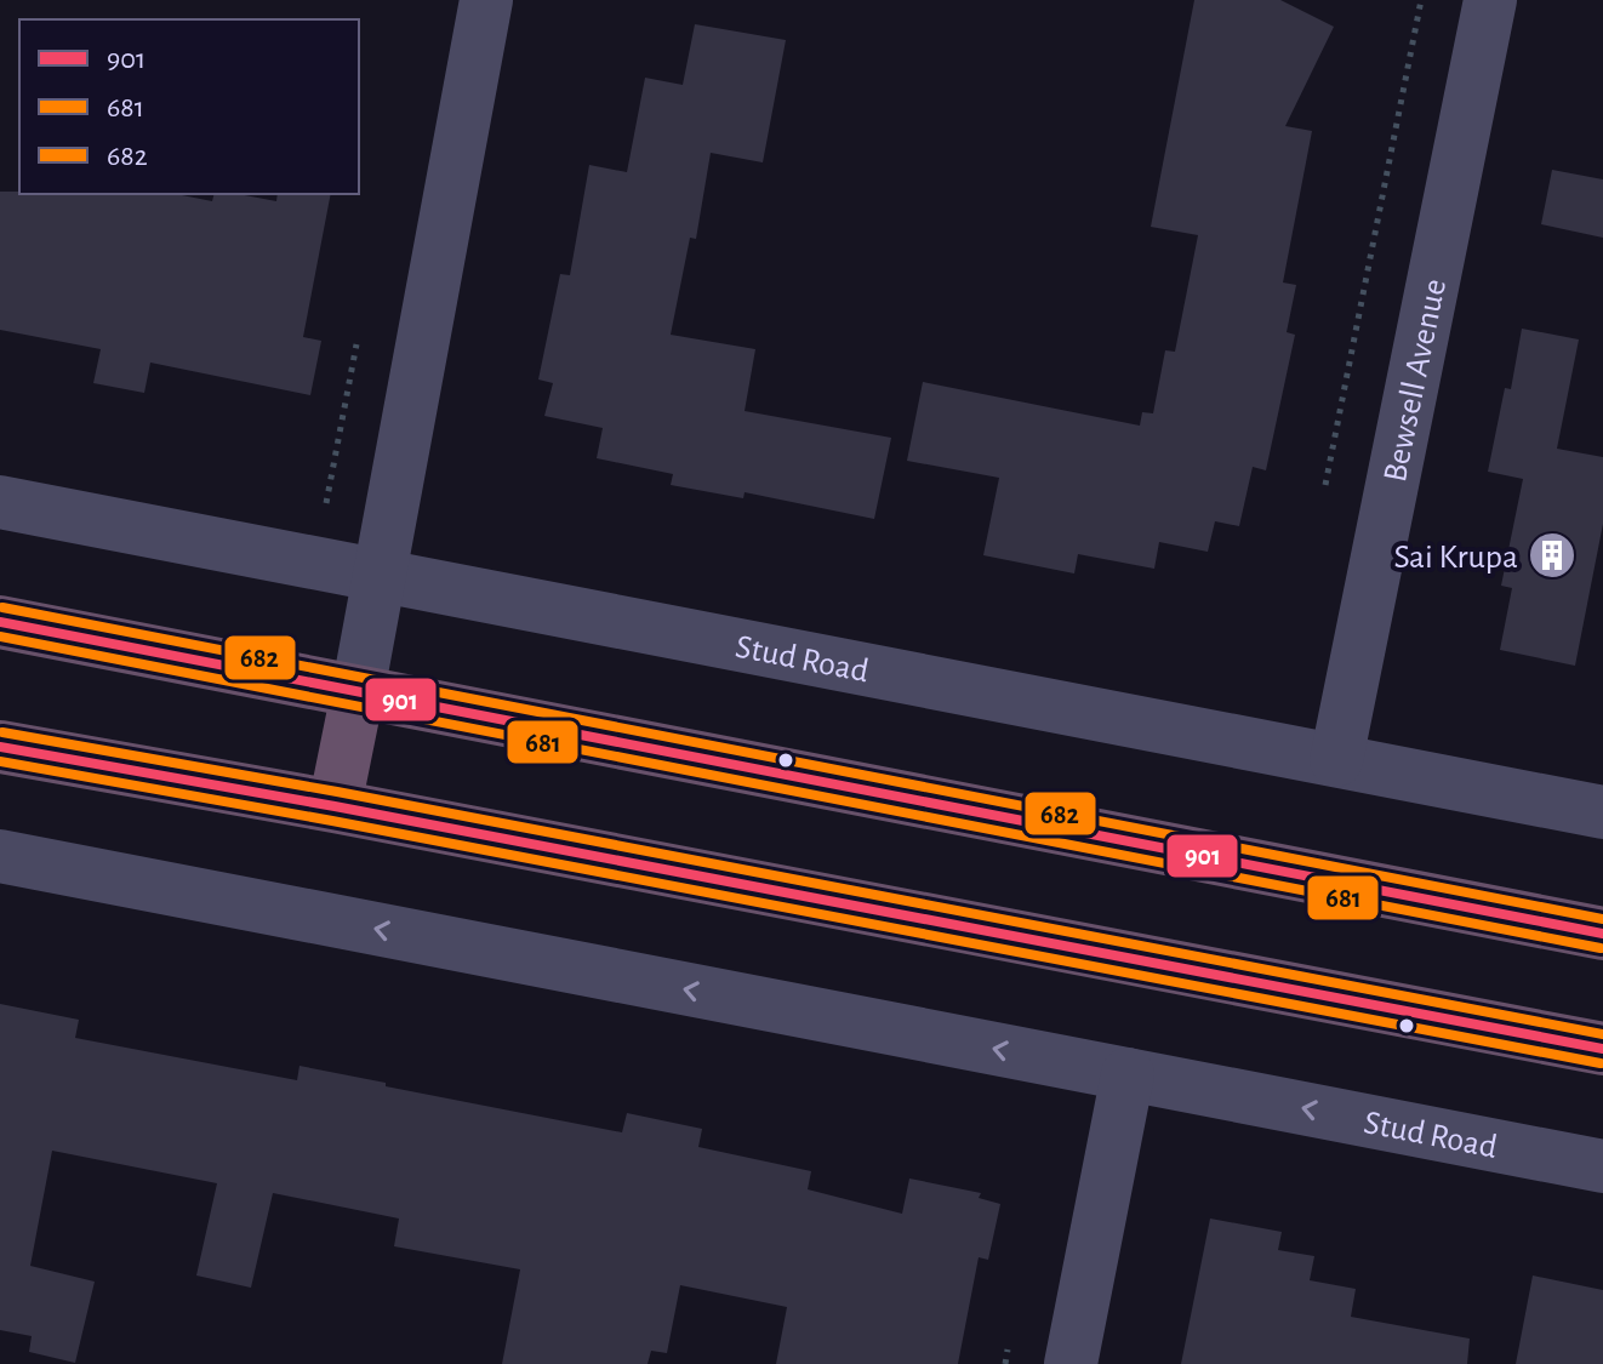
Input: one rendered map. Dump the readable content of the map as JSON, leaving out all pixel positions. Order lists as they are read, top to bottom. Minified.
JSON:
{"streets":{"street":["Bewsell Avenue","Stud Road"]},"crossings":[["Bewsell Avenue","Stud Road"]],"places":{"building":["Sai Krupa"]},"lines":["transit line 682","transit line 901","transit line 681"],"legend":["901","681","682"]}
